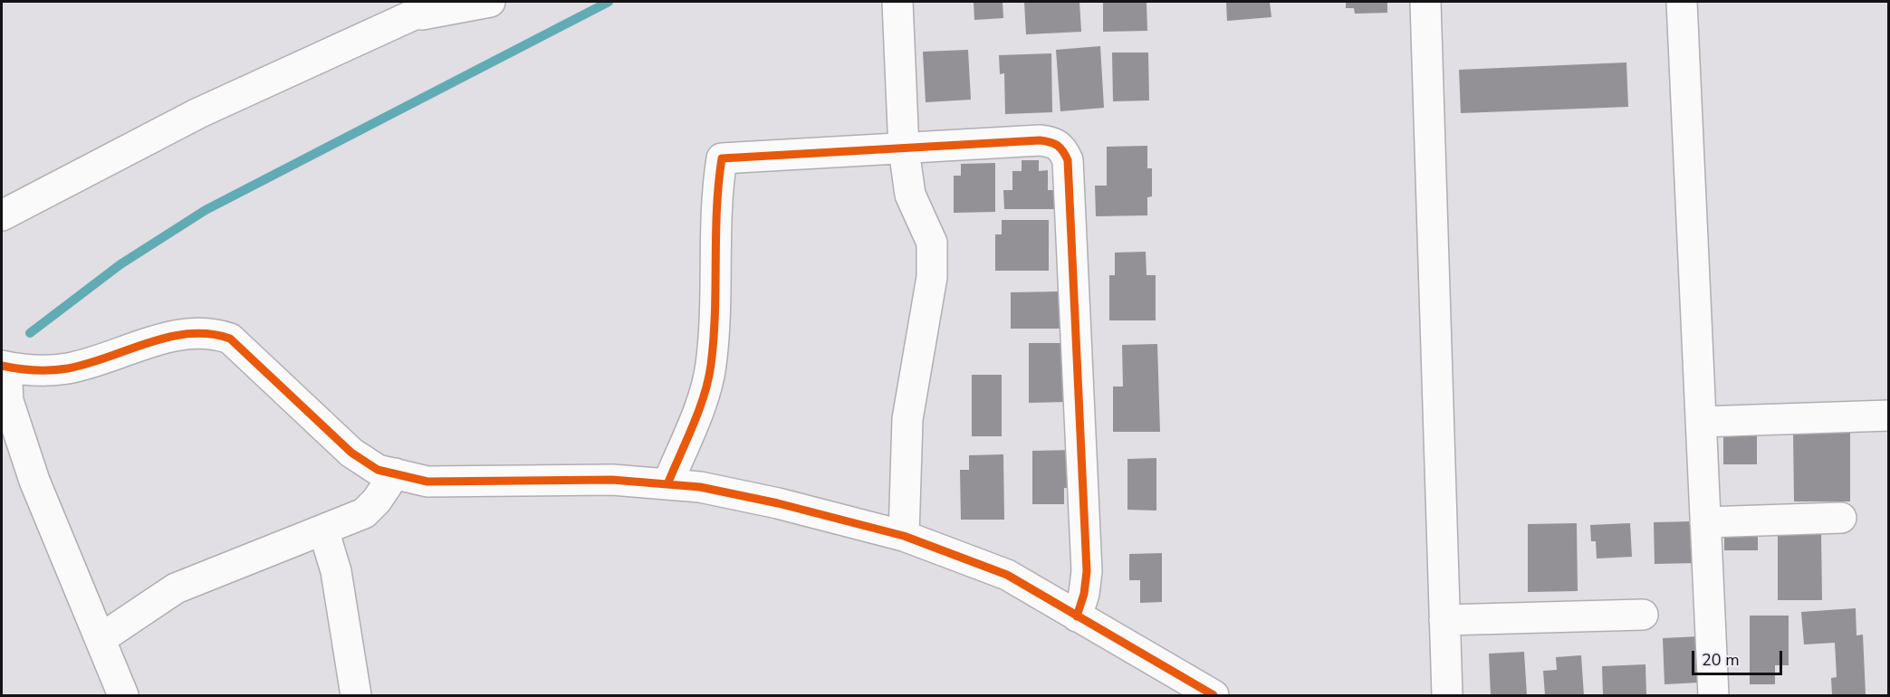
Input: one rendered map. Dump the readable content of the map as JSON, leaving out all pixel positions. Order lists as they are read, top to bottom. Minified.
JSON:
{"scale_bar":"20 m"}
